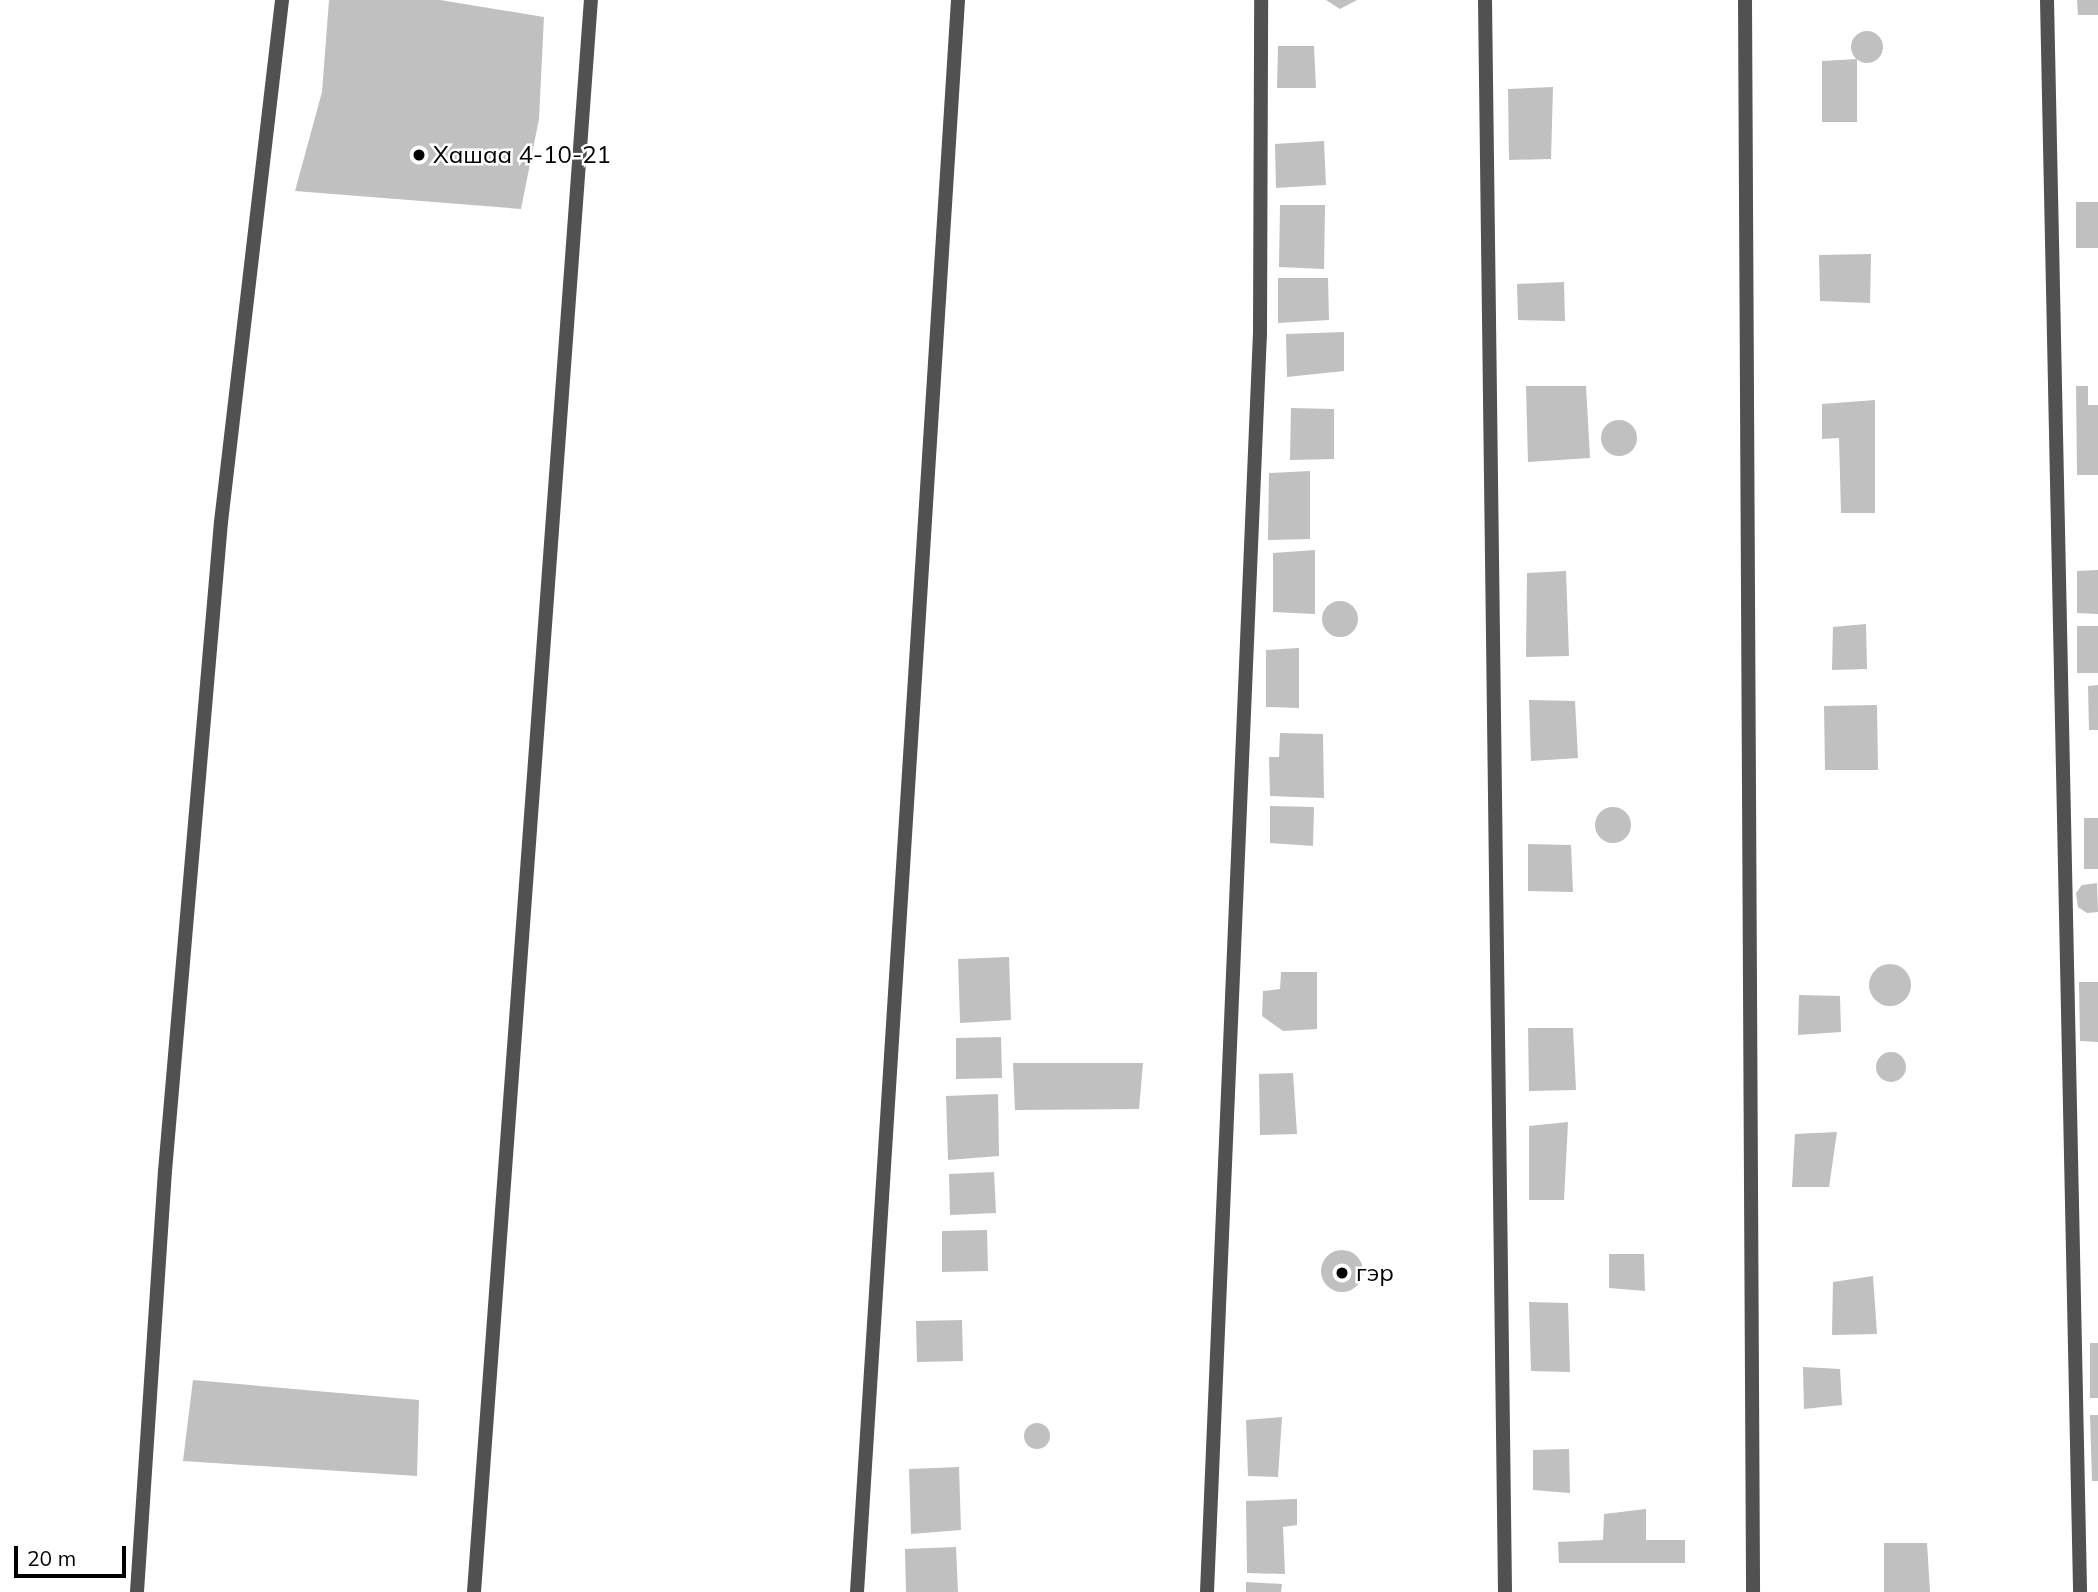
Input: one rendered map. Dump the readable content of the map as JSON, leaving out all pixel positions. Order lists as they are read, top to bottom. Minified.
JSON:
{"places":["Хашаа 4-10-21","гэр"],"scale_bar":"20 m"}
